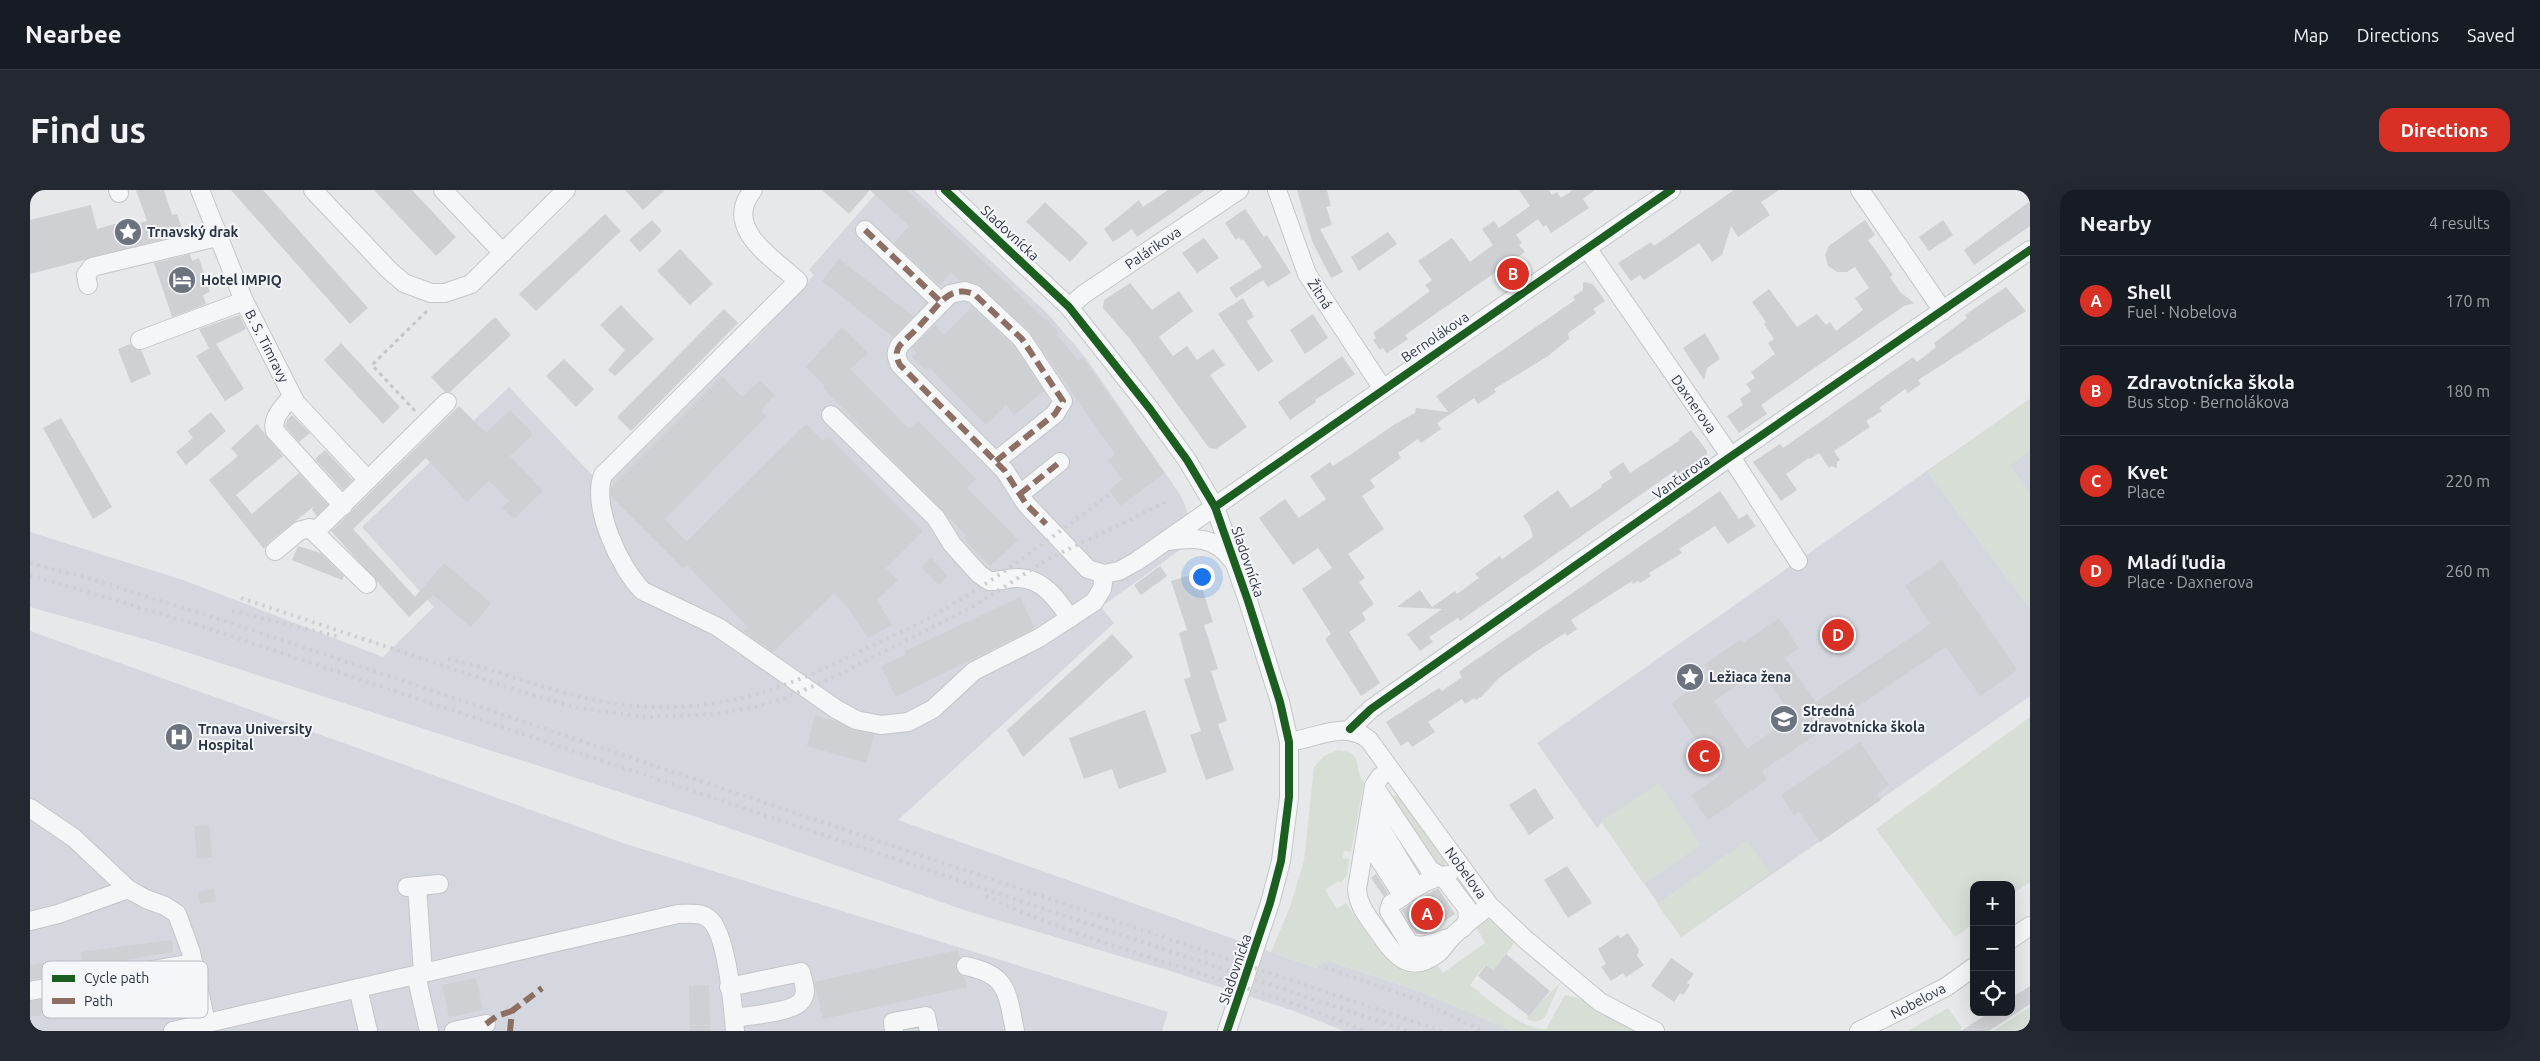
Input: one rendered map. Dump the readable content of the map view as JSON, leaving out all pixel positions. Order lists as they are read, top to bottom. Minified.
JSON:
{"streets":{"street":["Sladovnícka","Palárikova","Žitná","Bernolákova","B. S. Timravy","Daxnerova","Vančurova","Nobelova"]},"crossings":[["Sladovnícka","Palárikova"],["Sladovnícka","Bernolákova"],["Žitná","Bernolákova"],["Bernolákova","Daxnerova"],["Daxnerova","Vančurova"],["Vančurova","Nobelova"]],"places":{"place":["Trnavský drak","Ležiaca žena"],"hotel":["Hotel IMPIQ"],"school or university":["Stredná zdravotnícka škola"],"hospital":["Trnava University Hospital"]},"legend":["Cycle path","Path"],"page":{"header":"Nearbee","nav":["Map","Directions","Saved"],"buttons":"Directions","title":"Find us","heading":["Nearby","4 results"],"list":[{"mark":"A","name":"Shell","note":"Fuel · Nobelova","value":"170 m"},{"mark":"B","name":"Zdravotnícka škola","note":"Bus stop · Bernolákova","value":"180 m"},{"mark":"C","name":"Kvet","note":"Place","value":"220 m"},{"mark":"D","name":"Mladí ľudia","note":"Place · Daxnerova","value":"260 m"}],"pins":["B","D","C","A"],"map_buttons":["+","−"]}}
